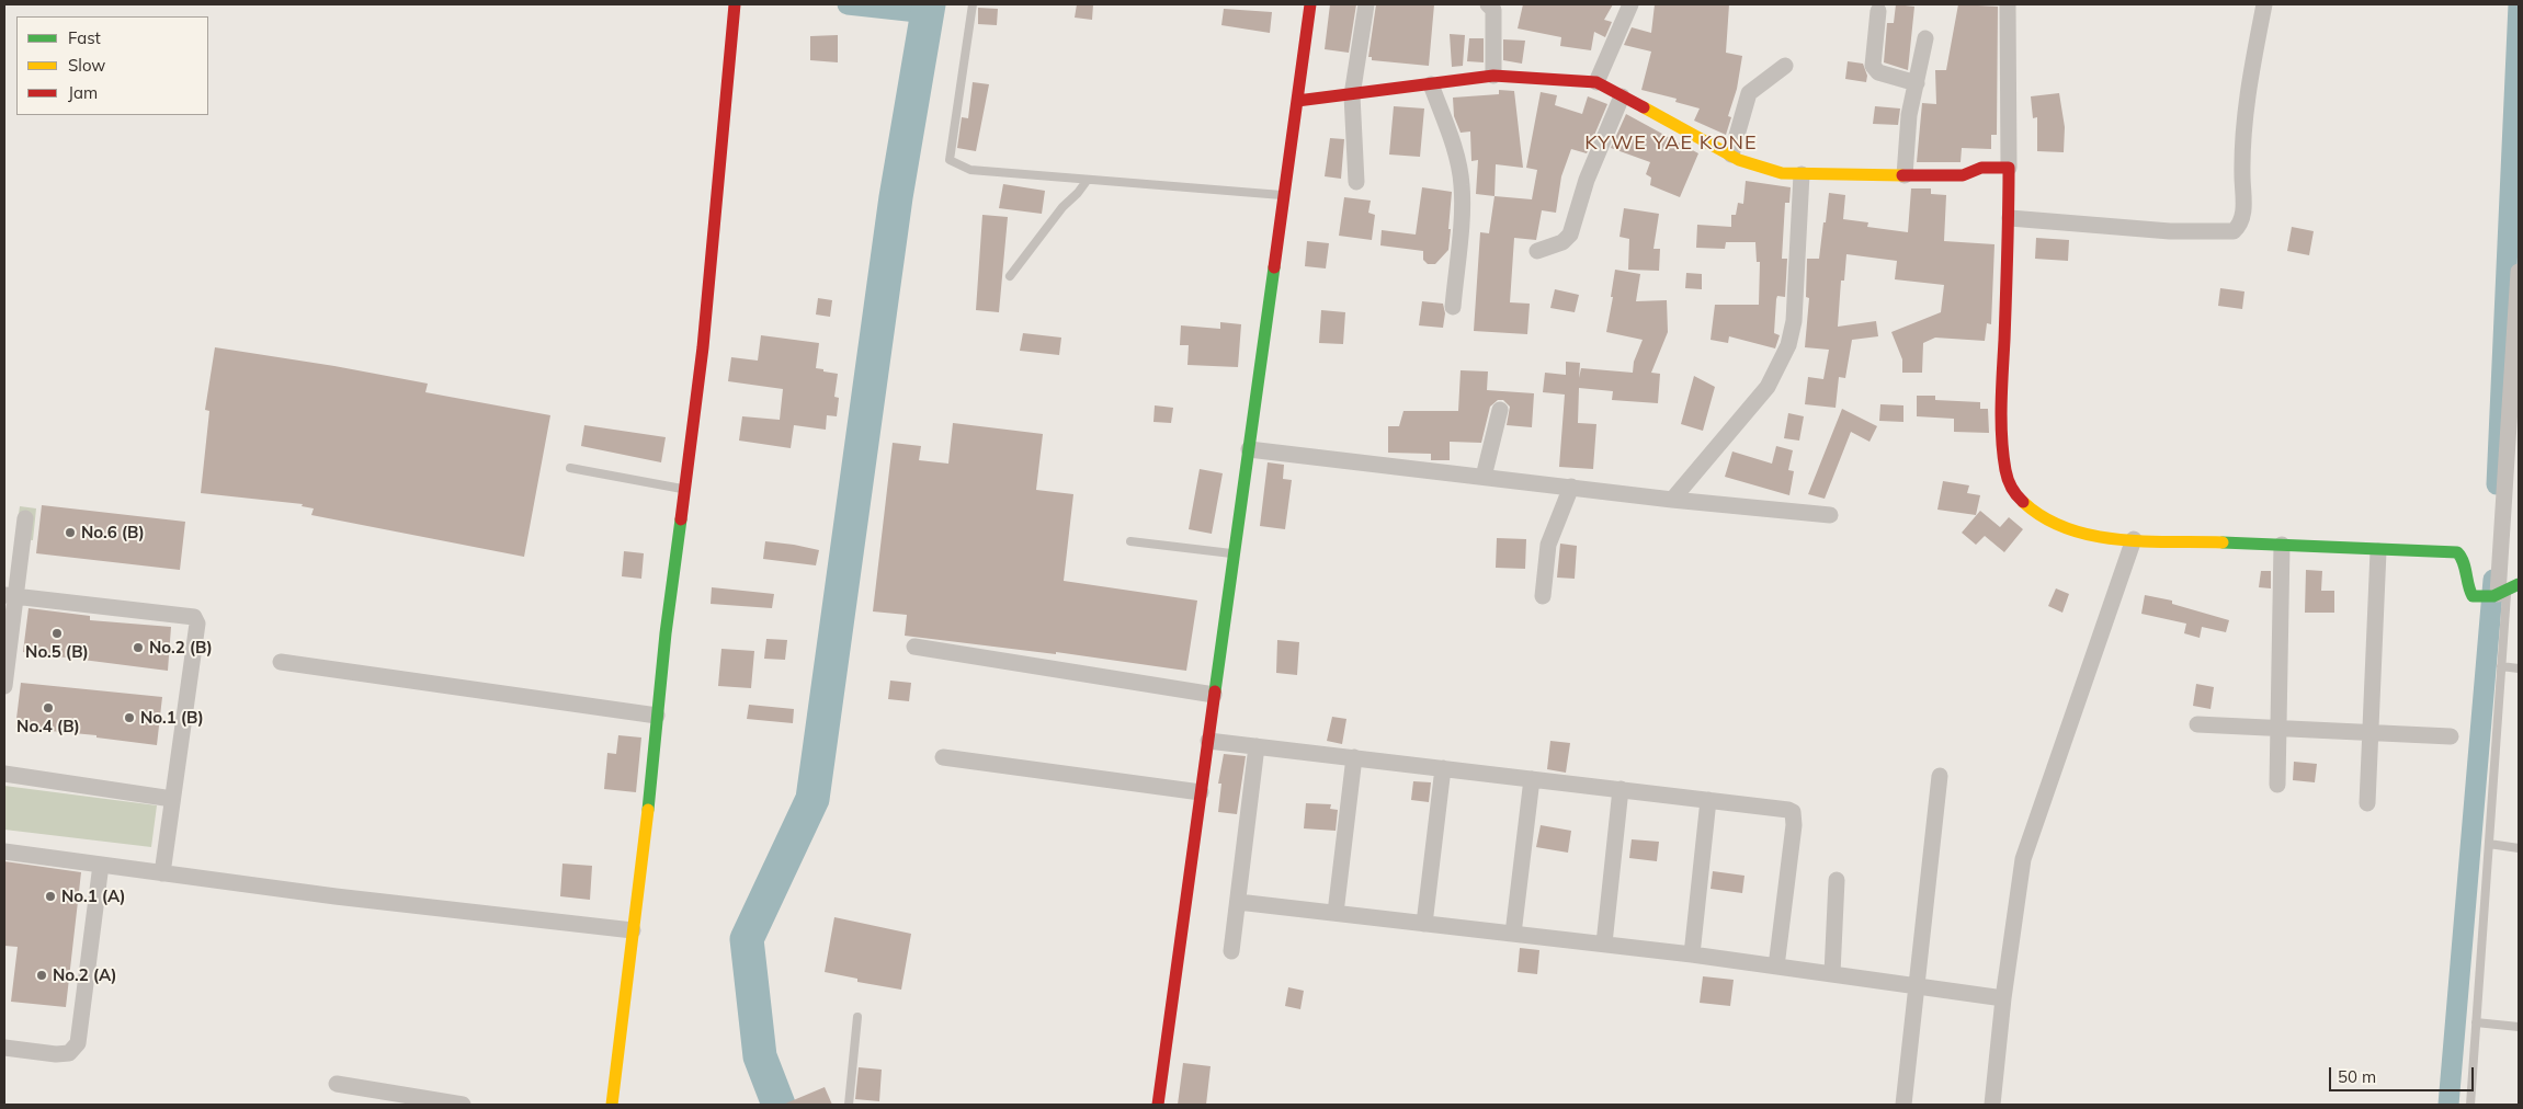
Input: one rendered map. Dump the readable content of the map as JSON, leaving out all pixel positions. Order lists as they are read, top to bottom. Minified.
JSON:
{"districts":["KYWE YAE KONE"],"places":["No.6 (B)","No.5 (B)","No.2 (B)","No.4 (B)","No.1 (B)","No.1 (A)","No.2 (A)"],"legend":["Fast","Slow","Jam"],"scale_bar":"50 m"}
